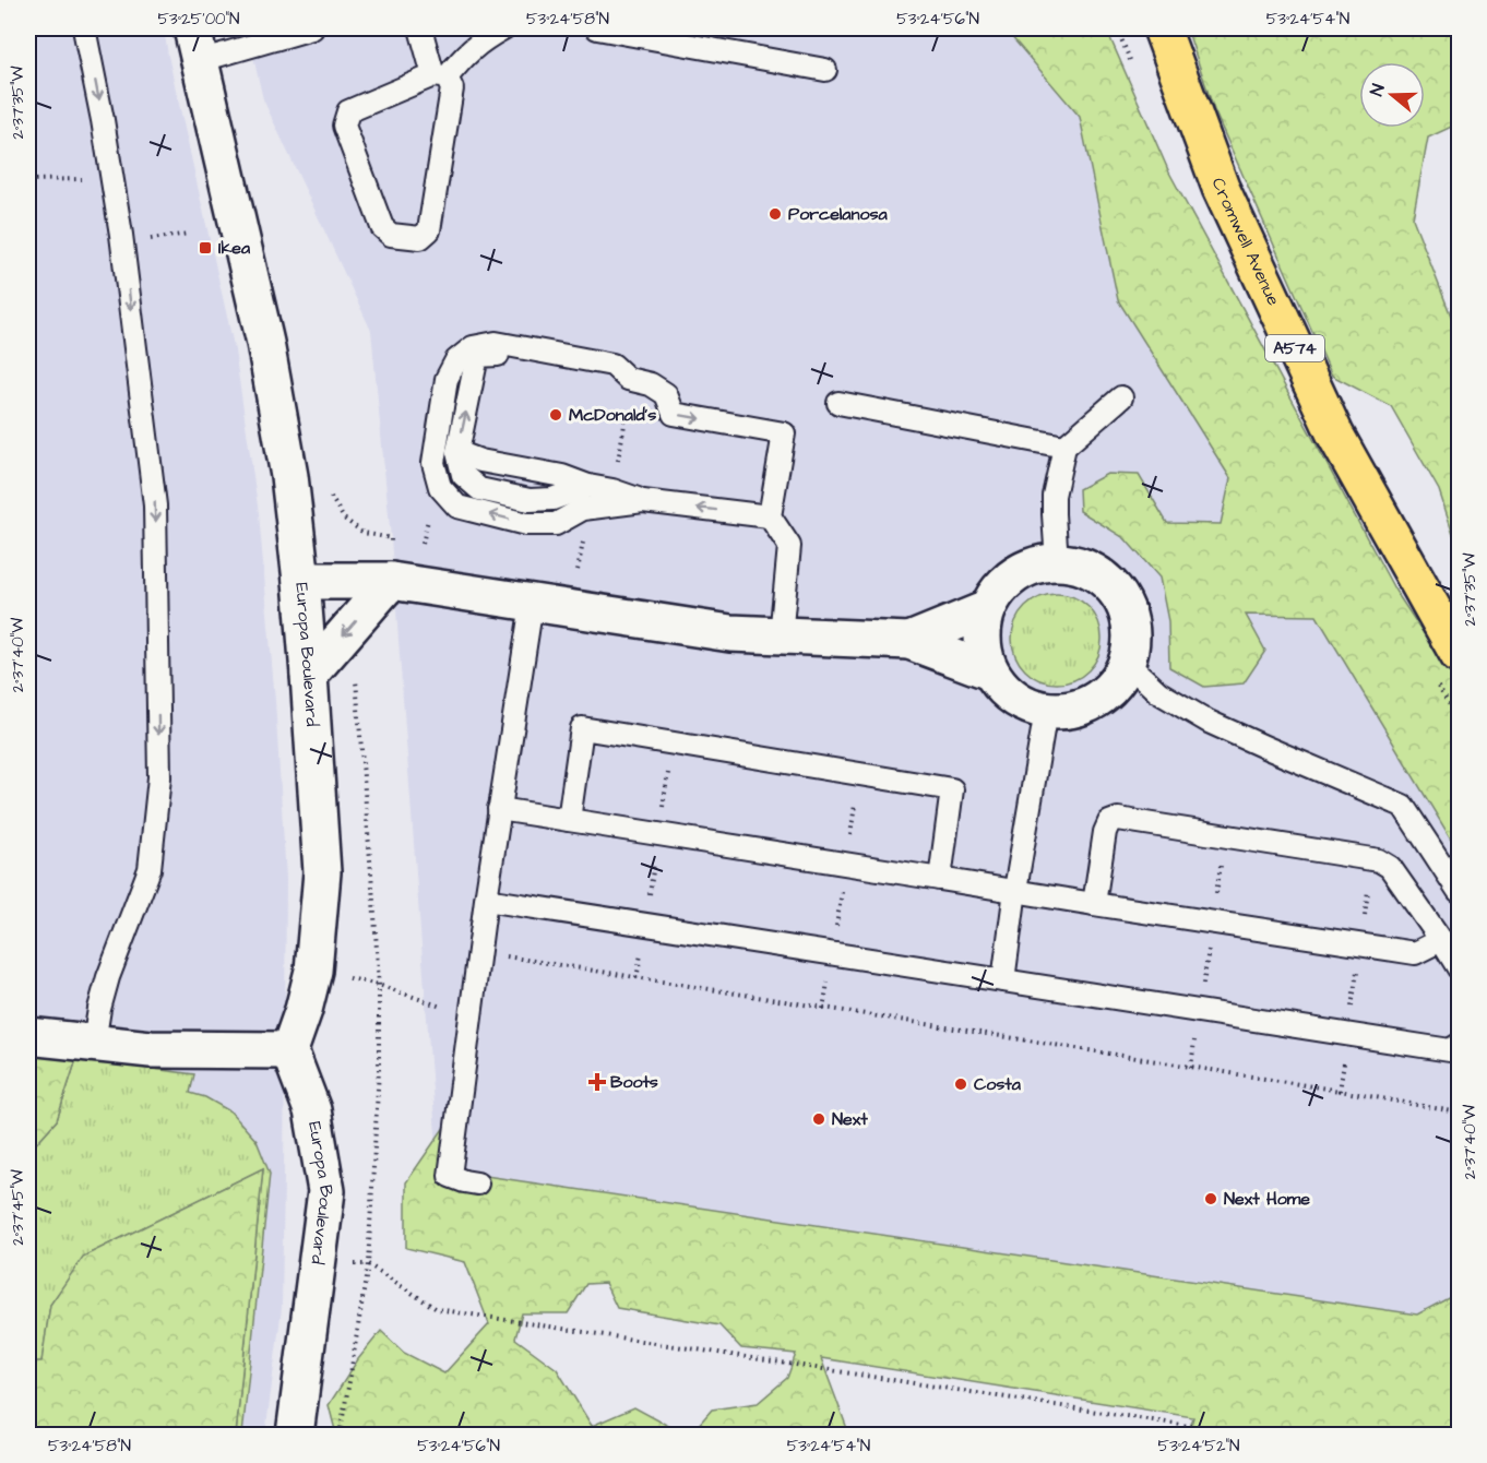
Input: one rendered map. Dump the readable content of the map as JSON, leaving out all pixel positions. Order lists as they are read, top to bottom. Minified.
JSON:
{"streets":{"main road":["Cromwell Avenue","A574"],"street":["Europa Boulevard"]},"places":{"other":["Porcelanosa","McDonald's","Costa","Next","Next Home"],"transit":["Ikea"],"health":["Boots"]},"north":"left","coordinates":["53°25'00\"N","53°24'58\"N","53°24'56\"N","53°24'54\"N","2°37'35\"W","2°37'40\"W","2°37'45\"W","53°24'52\"N"]}
